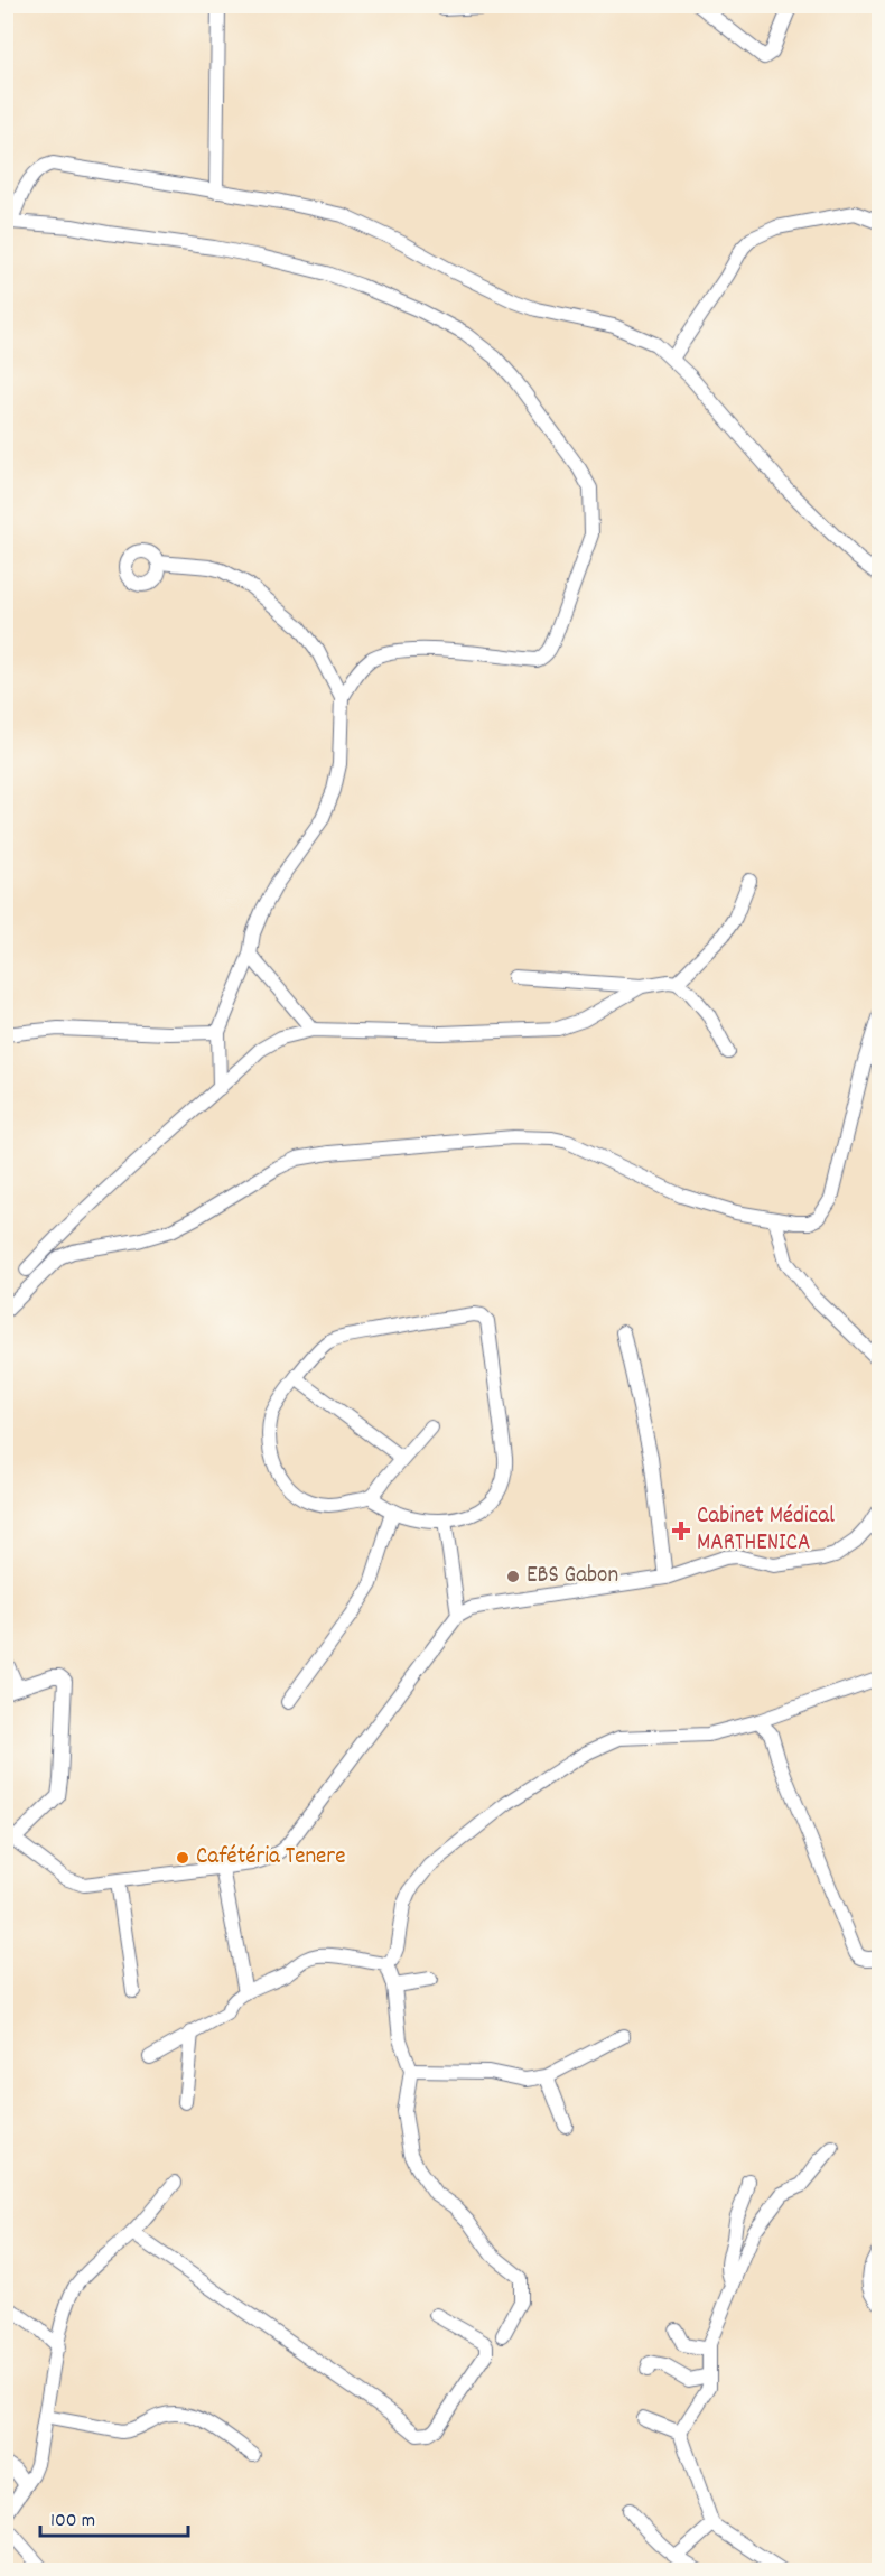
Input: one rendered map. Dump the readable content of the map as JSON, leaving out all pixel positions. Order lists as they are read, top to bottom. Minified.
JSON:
{"places":{"health":["Cabinet Médical MARTHENICA"],"other":["EBS Gabon","Cafétéria Tenere"]},"scale_bar":"100 m"}
